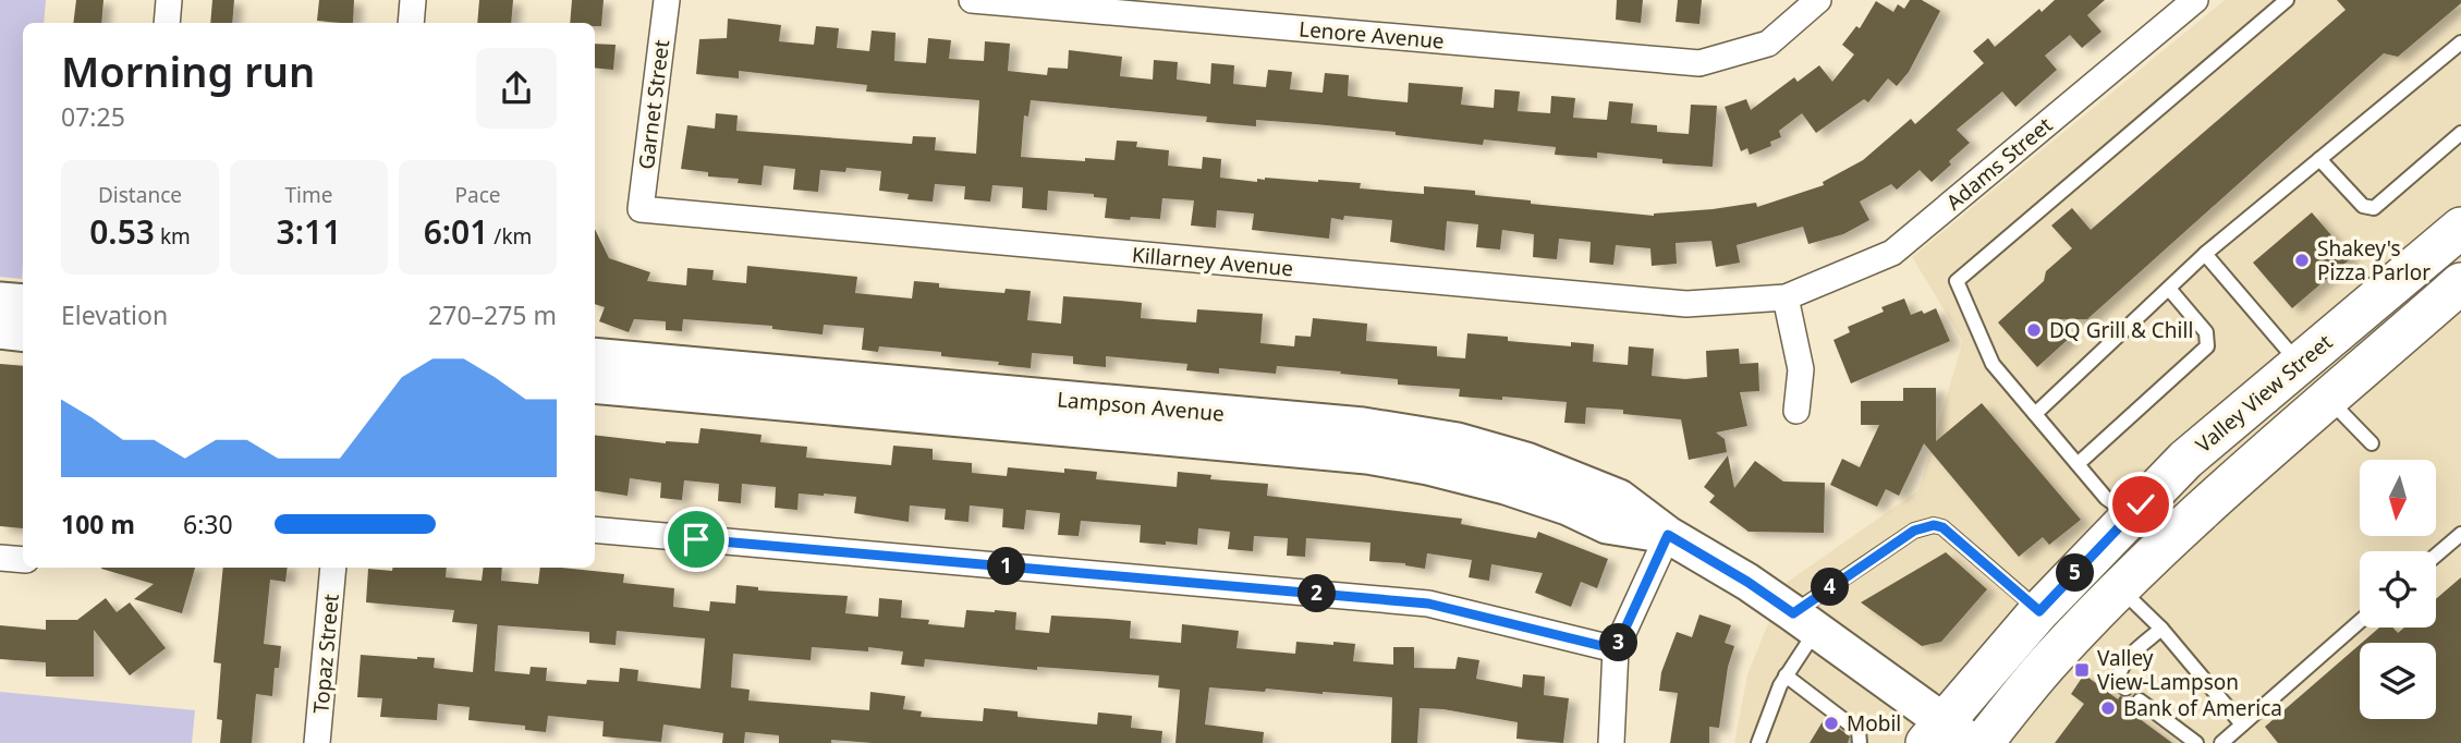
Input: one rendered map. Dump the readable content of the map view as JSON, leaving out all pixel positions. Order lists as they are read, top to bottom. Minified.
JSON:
{"streets":{"main road":["Valley View Street","Lampson Avenue"],"street":["Lenore Avenue","Garnet Street","Adams Street","Killarney Avenue","Topaz Street"]},"crossings":[["Garnet Street","Killarney Avenue"],["Adams Street","Killarney Avenue"],["Valley View Street","Lampson Avenue"]],"places":{"other":["Shakey's Pizza Parlor","DQ Grill & Chill","Bank of America","Mobil"],"transit":["Valley View-Lampson"]},"north":"bottom","page":{"heading":["Morning run","07:25"],"stats":[["Distance","0.53 km"],["Time","3:11"],["Pace","6:01 /km"]],"chart":["Elevation","270–275 m"],"list":[{"name":"100 m","note":"6:30"}],"pins":["1","5","4","2","3"]}}
